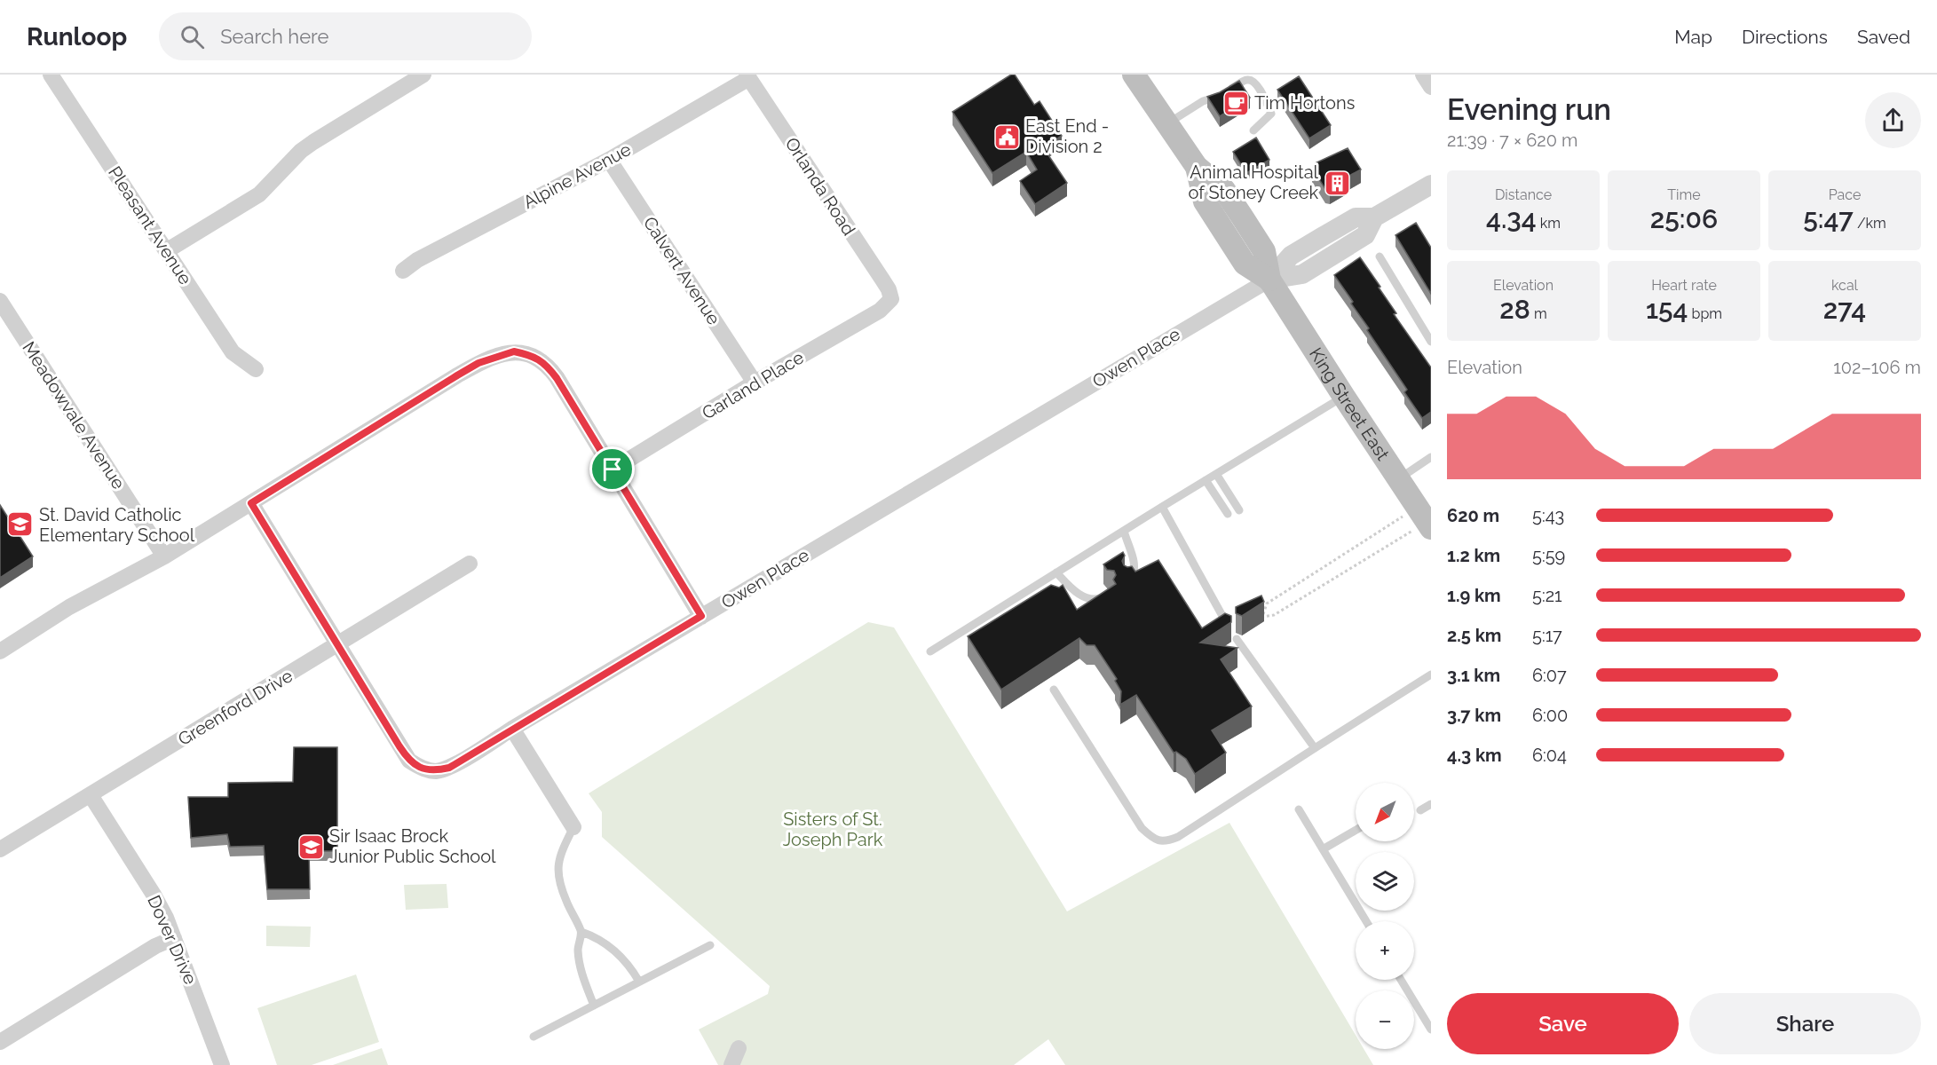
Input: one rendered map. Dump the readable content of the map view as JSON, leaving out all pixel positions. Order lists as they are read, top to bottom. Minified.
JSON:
{"streets":{"main road":["King Street East"],"street":["Alpine Avenue","Orlanda Road","Pleasant Avenue","Calvert Avenue","Owen Place","Garland Place","Meadowvale Avenue","Greenford Drive","Dover Drive"]},"crossings":[["Alpine Avenue","Orlanda Road"],["Alpine Avenue","Calvert Avenue"],["Orlanda Road","Garland Place"],["Calvert Avenue","Garland Place"],["Owen Place","King Street East"],["Owen Place","Greenford Drive"],["Greenford Drive","Dover Drive"]],"parks":["Sisters of St. Joseph Park"],"places":{"cafe":["Tim Hortons"],"public building":["East End - Division 2"],"building":["Animal Hospital of Stoney Creek"],"school or university":["St. David Catholic Elementary School","Sir Isaac Brock Junior Public School"]},"north":"bottom left","page":{"header":"Runloop","search":"Search here","nav":["Map","Directions","Saved"],"heading":["Evening run","21:39 · 7 × 620 m"],"stats":[["Distance","4.34 km"],["Time","25:06"],["Pace","5:47 /km"],["Elevation","28 m"],["Heart rate","154 bpm"],["kcal","274"]],"chart":["Elevation","102–106 m"],"list":[{"name":"620 m","note":"5:43"},{"name":"1.2 km","note":"5:59"},{"name":"1.9 km","note":"5:21"},{"name":"2.5 km","note":"5:17"},{"name":"3.1 km","note":"6:07"},{"name":"3.7 km","note":"6:00"},{"name":"4.3 km","note":"6:04"}],"map_buttons":["+","−"],"buttons":["Save","Share"]}}
